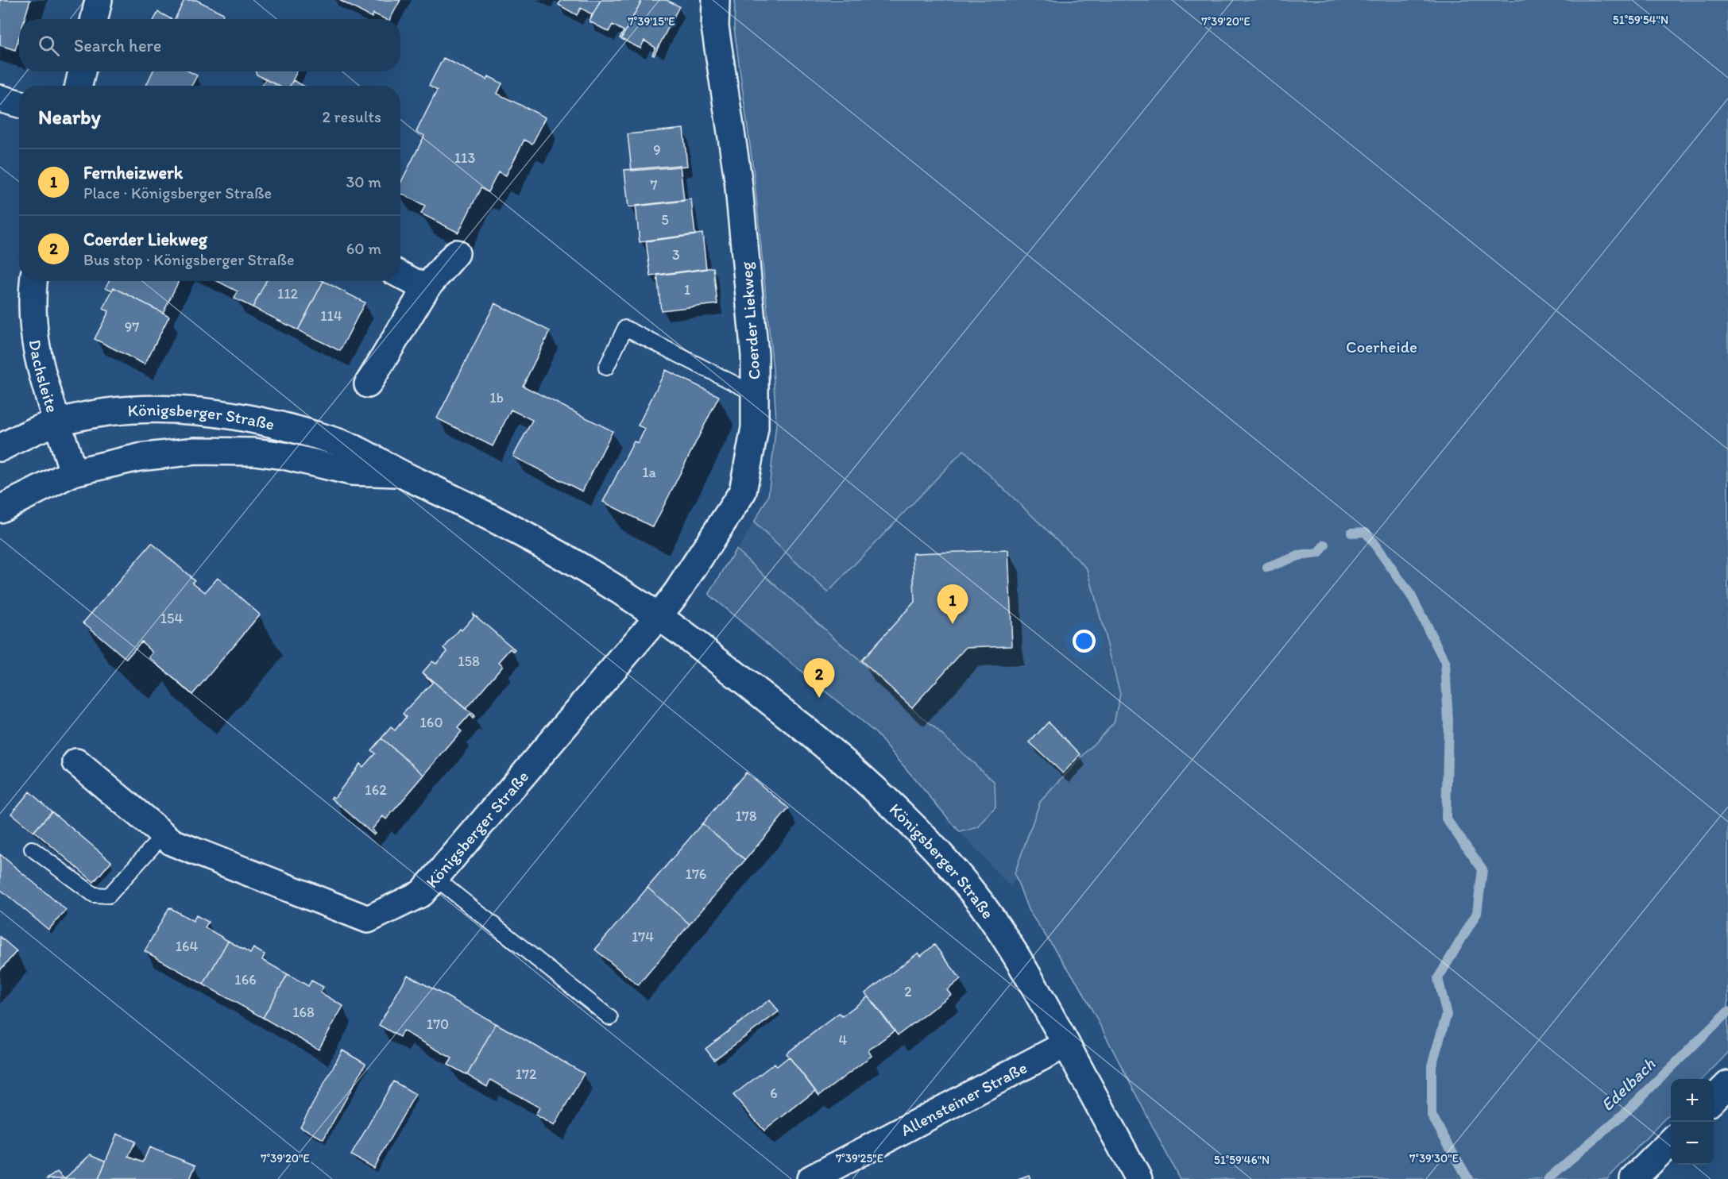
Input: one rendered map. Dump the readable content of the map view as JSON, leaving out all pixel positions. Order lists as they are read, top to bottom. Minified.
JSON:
{"streets":{"street":["Coerder Liekweg","Dachsleite","Königsberger Straße","Allensteiner Straße"]},"crossings":[["Coerder Liekweg","Königsberger Straße"],["Dachsleite","Königsberger Straße"],["Königsberger Straße","Allensteiner Straße"]],"water":["Edelbach"],"parks":["Coerheide"],"house_numbers":["9","113","7","5","3","1","112","114","97","1b","1a","154","158","160","162","178","176","174","164","166","2","168","170","4","172","6"],"page":{"search":"Search here","heading":["Nearby","2 results"],"list":[{"mark":"1","name":"Fernheizwerk","note":"Place · Königsberger Straße","value":"30 m"},{"mark":"2","name":"Coerder Liekweg","note":"Bus stop · Königsberger Straße","value":"60 m"}],"pins":["1","2"],"map_buttons":["+","−"]},"coordinates":["51°59'54\"N","7°39'15\"E","7°39'20\"E","7°39'25\"E","7°39'30\"E","51°59'46\"N"]}
